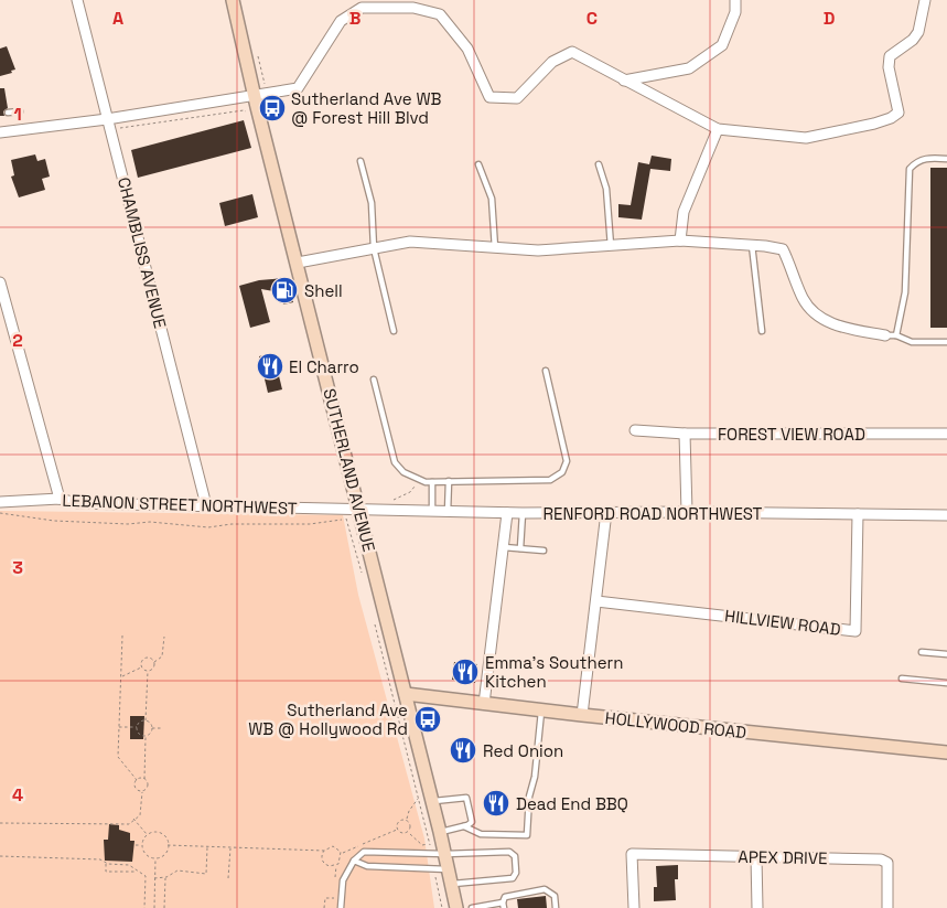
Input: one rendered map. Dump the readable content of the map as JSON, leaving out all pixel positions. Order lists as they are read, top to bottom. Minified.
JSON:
{"streets":{"street":["CHAMBLISS AVENUE","FOREST VIEW ROAD","SUTHERLAND AVENUE","LEBANON STREET NORTHWEST","RENFORD ROAD NORTHWEST","HILLVIEW ROAD","HOLLYWOOD ROAD","APEX DRIVE"]},"crossings":[["CHAMBLISS AVENUE","LEBANON STREET NORTHWEST"],["SUTHERLAND AVENUE","LEBANON STREET NORTHWEST"],["SUTHERLAND AVENUE","RENFORD ROAD NORTHWEST"],["SUTHERLAND AVENUE","HOLLYWOOD ROAD"],["LEBANON STREET NORTHWEST","RENFORD ROAD NORTHWEST"],["RENFORD ROAD NORTHWEST","HILLVIEW ROAD"]],"places":{"bus stop":["Sutherland Ave WB @ Forest Hill Blvd","Sutherland Ave WB @ Hollywood Rd"],"fuel station":["Shell"],"restaurant":["El Charro","Emma's Southern Kitchen","Red Onion","Dead End BBQ"]},"grid":{"columns":["A","B","C","D"],"rows":["1","2","3","4"]}}
